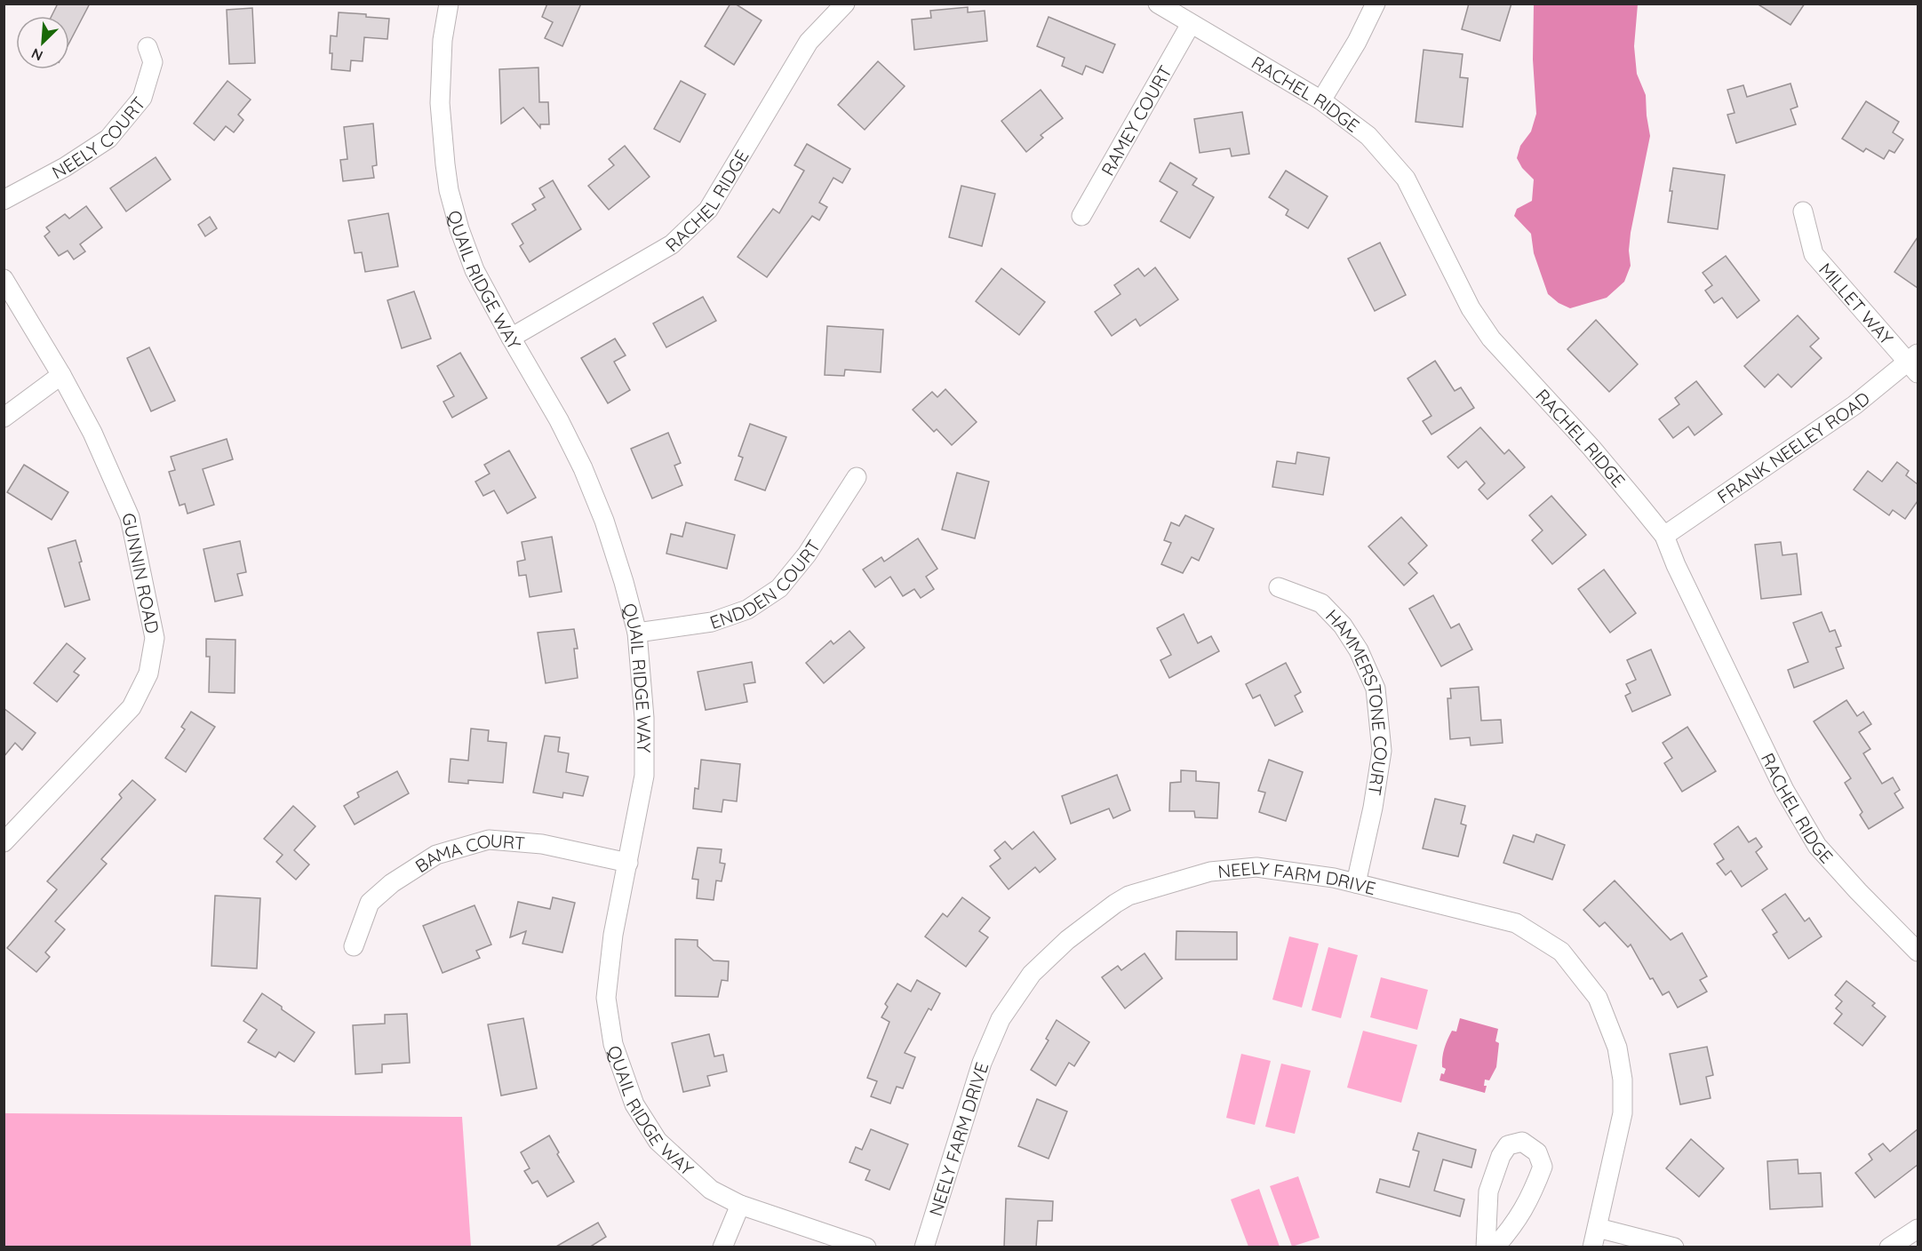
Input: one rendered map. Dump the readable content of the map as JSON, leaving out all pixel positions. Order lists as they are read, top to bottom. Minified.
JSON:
{"streets":{"street":["RACHEL RIDGE","RAMEY COURT","NEELY COURT","QUAIL RIDGE WAY","MILLET WAY","FRANK NEELEY ROAD","GUNNIN ROAD","ENDDEN COURT","HAMMERSTONE COURT","BAMA COURT","NEELY FARM DRIVE"]},"crossings":[["RACHEL RIDGE","RAMEY COURT"],["RACHEL RIDGE","QUAIL RIDGE WAY"],["RACHEL RIDGE","FRANK NEELEY ROAD"],["QUAIL RIDGE WAY","ENDDEN COURT"],["QUAIL RIDGE WAY","BAMA COURT"],["MILLET WAY","FRANK NEELEY ROAD"],["HAMMERSTONE COURT","NEELY FARM DRIVE"]],"north":"bottom left"}
